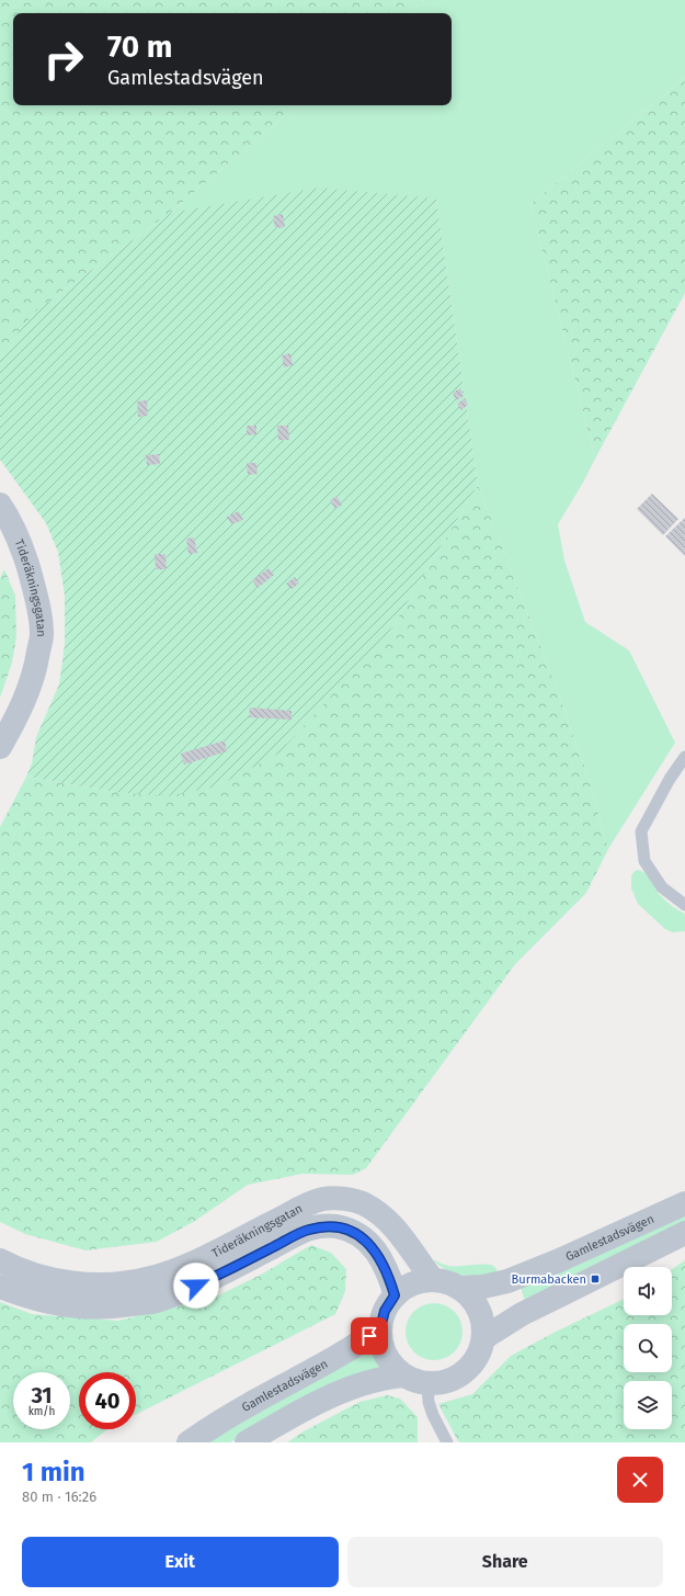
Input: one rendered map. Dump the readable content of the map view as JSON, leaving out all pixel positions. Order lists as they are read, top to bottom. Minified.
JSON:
{"streets":{"street":["Tideräkningsgatan","Gamlestadsvägen"]},"crossings":[["Tideräkningsgatan","Gamlestadsvägen"]],"places":{"transit":["Burmabacken"]},"page":{"turn":["70 m","Gamlestadsvägen"],"speed":"31 km/h","limit":"40","heading":["1 min","80 m · 16:26"],"buttons":["Exit","Share"]}}
